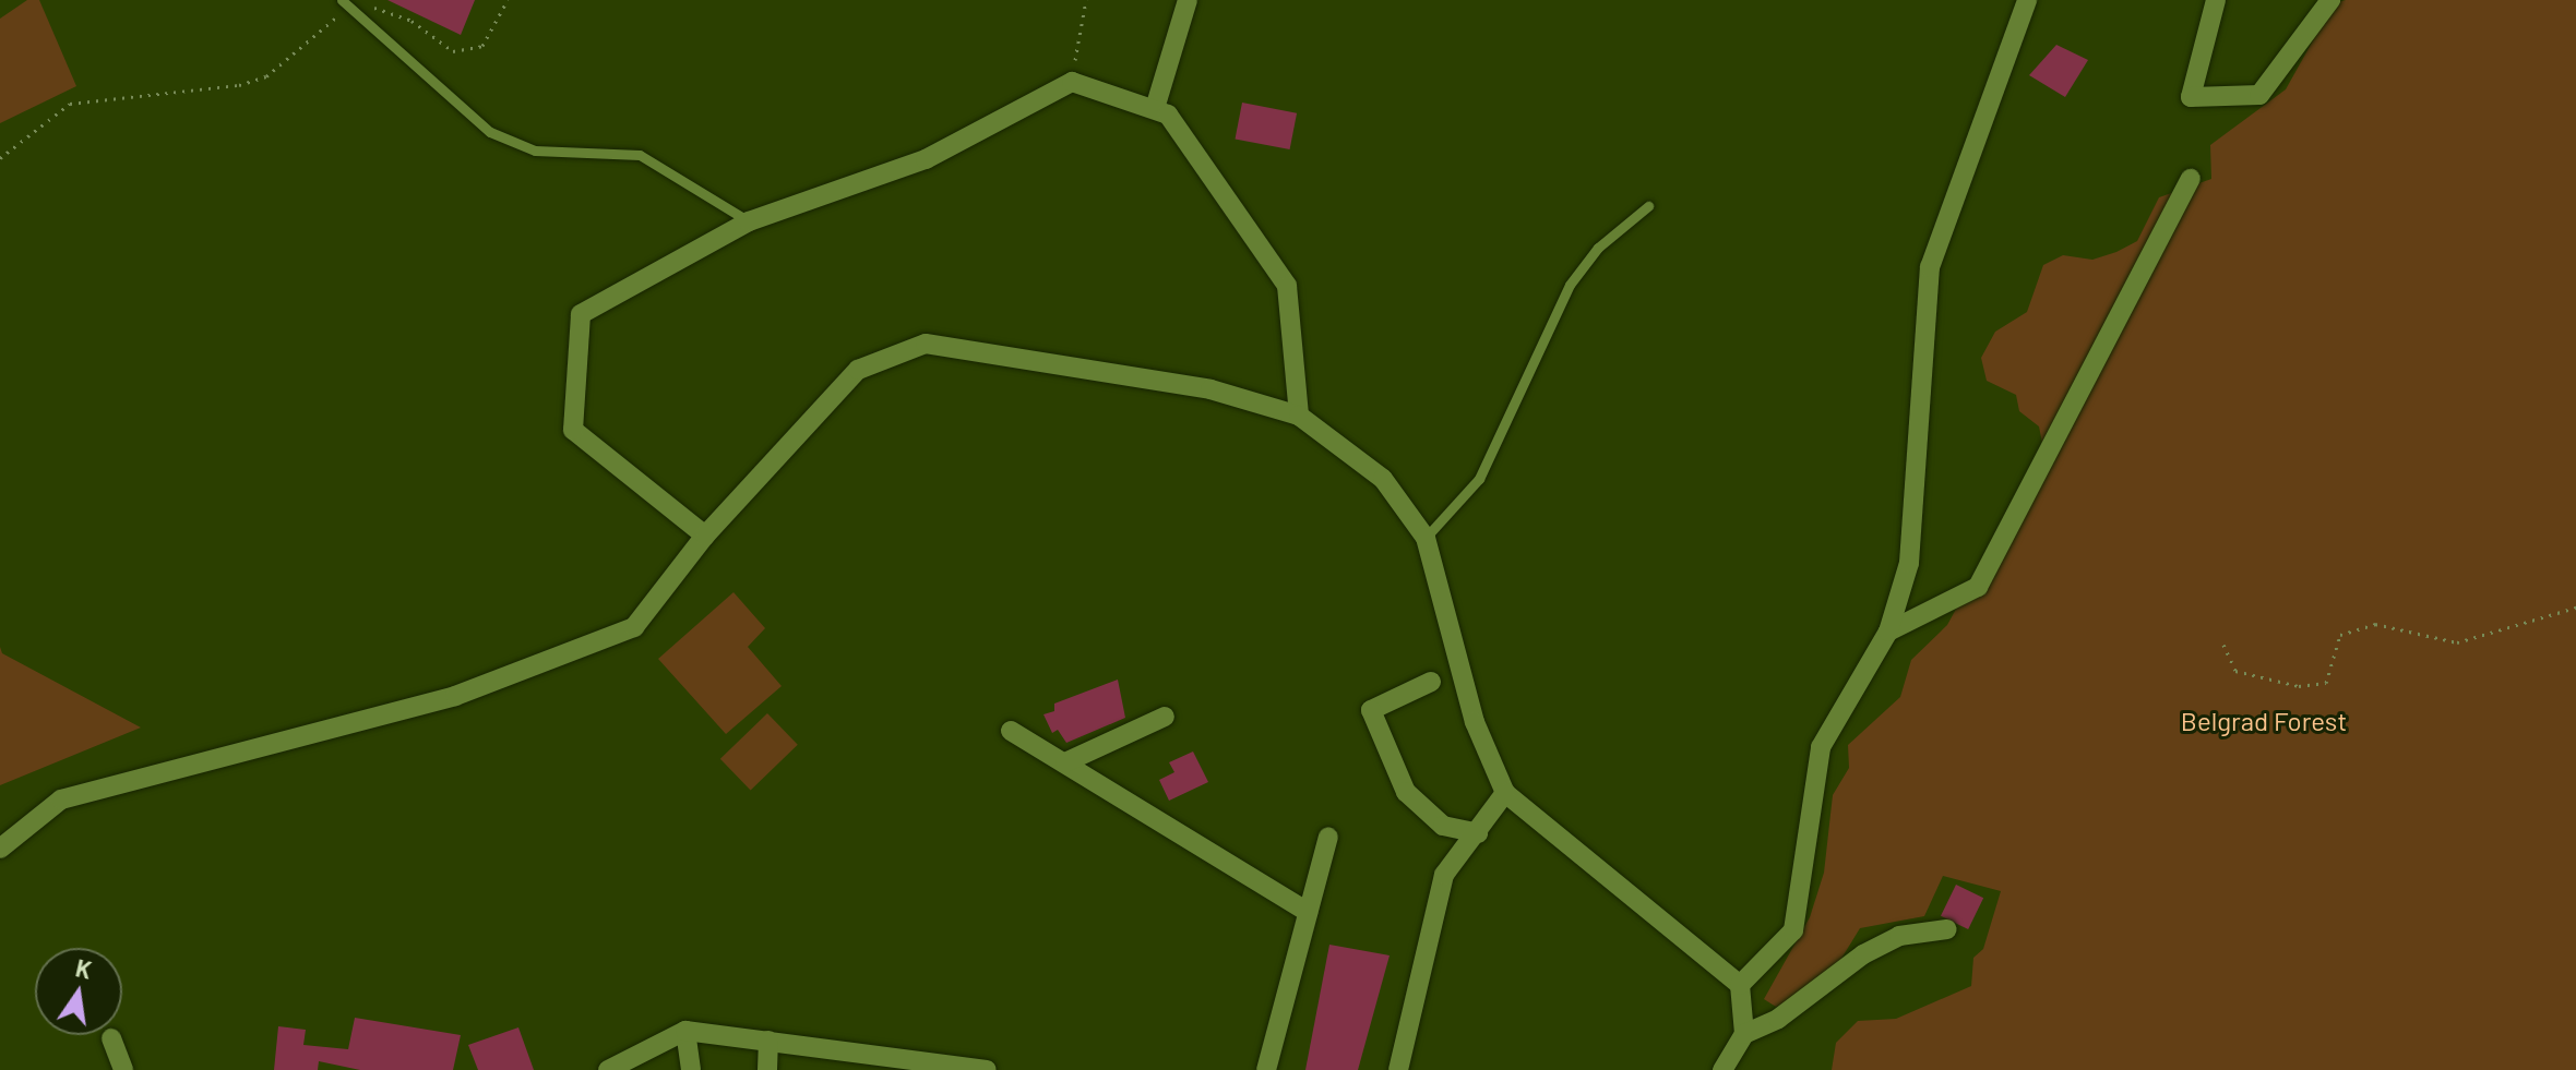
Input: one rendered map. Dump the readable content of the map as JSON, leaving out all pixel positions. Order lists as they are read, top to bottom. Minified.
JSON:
{"parks":["Belgrad Forest"],"north":"top"}
